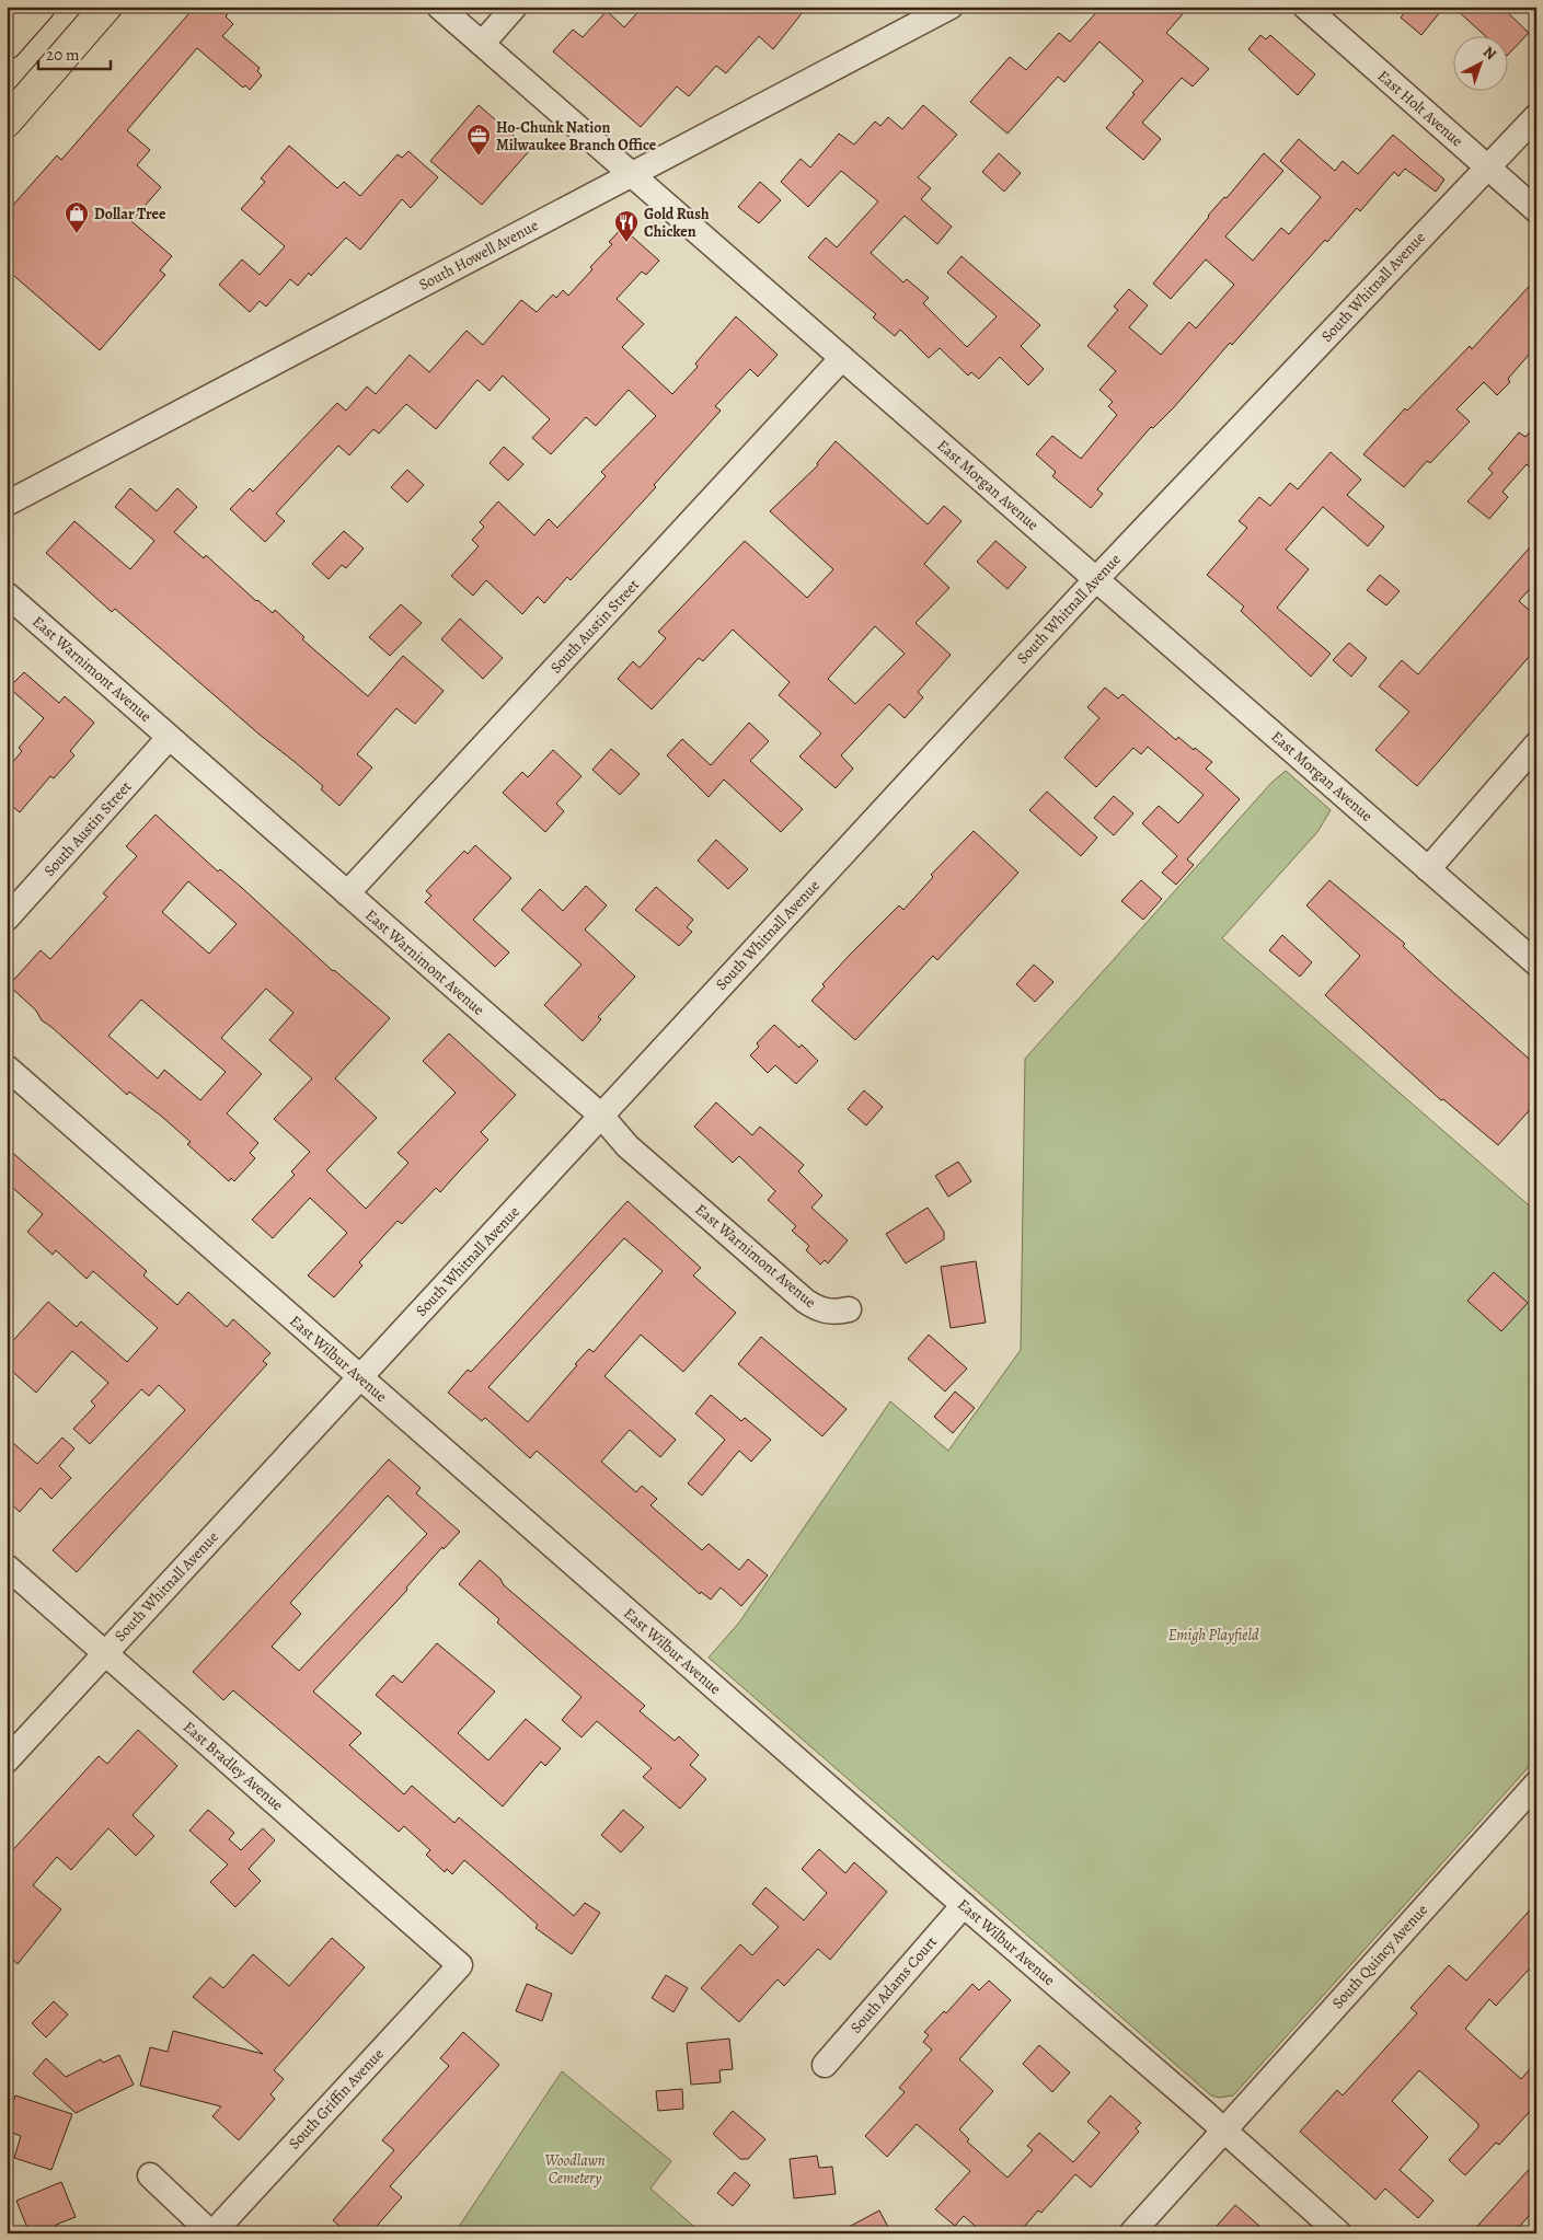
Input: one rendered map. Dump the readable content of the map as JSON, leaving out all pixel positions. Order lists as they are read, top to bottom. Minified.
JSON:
{"streets":{"street":["East Holt Avenue","South Howell Avenue","South Whitnall Avenue","East Morgan Avenue","South Austin Street","East Warnimont Avenue","East Wilbur Avenue","East Bradley Avenue","South Quincy Avenue","South Adams Court","South Griffin Avenue"]},"crossings":[["East Holt Avenue","South Whitnall Avenue"],["South Howell Avenue","East Morgan Avenue"],["South Whitnall Avenue","East Morgan Avenue"],["South Whitnall Avenue","East Warnimont Avenue"],["South Whitnall Avenue","East Wilbur Avenue"],["South Whitnall Avenue","East Bradley Avenue"],["East Morgan Avenue","South Austin Street"],["South Austin Street","East Warnimont Avenue"],["East Wilbur Avenue","South Quincy Avenue"],["East Wilbur Avenue","South Adams Court"],["East Bradley Avenue","South Griffin Avenue"]],"parks":["Emigh Playfield","Woodlawn Cemetery"],"places":{"office":["Ho-Chunk Nation Milwaukee Branch Office"],"shop":["Dollar Tree"],"restaurant":["Gold Rush Chicken"]},"scale_bar":"20 m","north":"top right"}
